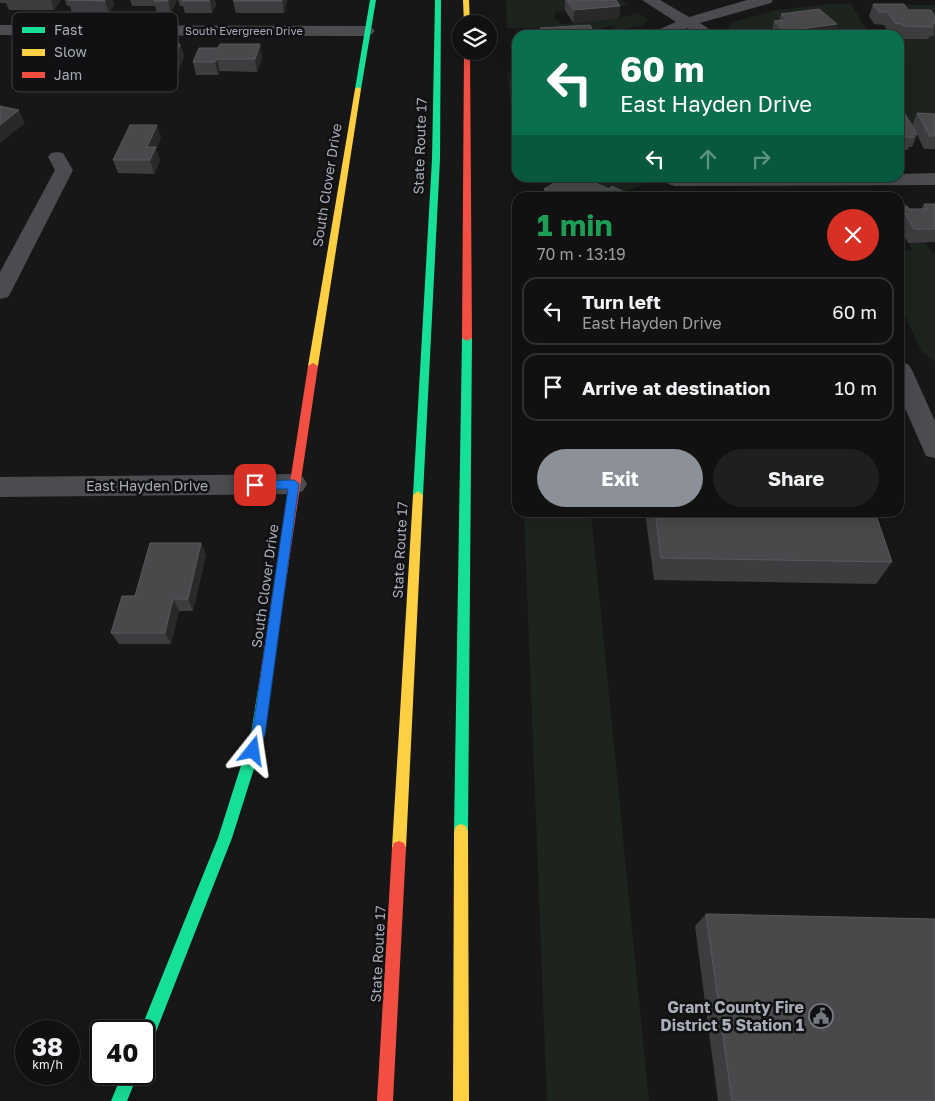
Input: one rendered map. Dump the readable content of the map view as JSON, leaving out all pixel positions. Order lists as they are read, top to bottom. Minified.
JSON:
{"streets":{"main road":["State Route 17","South Clover Drive"],"street":["South Evergreen Drive","East Hayden Drive"]},"crossings":[["South Evergreen Drive","South Clover Drive"],["South Clover Drive","East Hayden Drive"]],"places":{"public building":["Grant County Fire District 5 Station 1"]},"legend":["Fast","Slow","Jam"],"page":{"turn":["60 m","East Hayden Drive"],"heading":["1 min","70 m · 13:19"],"list":[{"name":"Turn left","note":"East Hayden Drive","value":"60 m"},{"name":"Arrive at destination","value":"10 m"}],"buttons":["Exit","Share"],"speed":"38 km/h","limit":"40"}}
